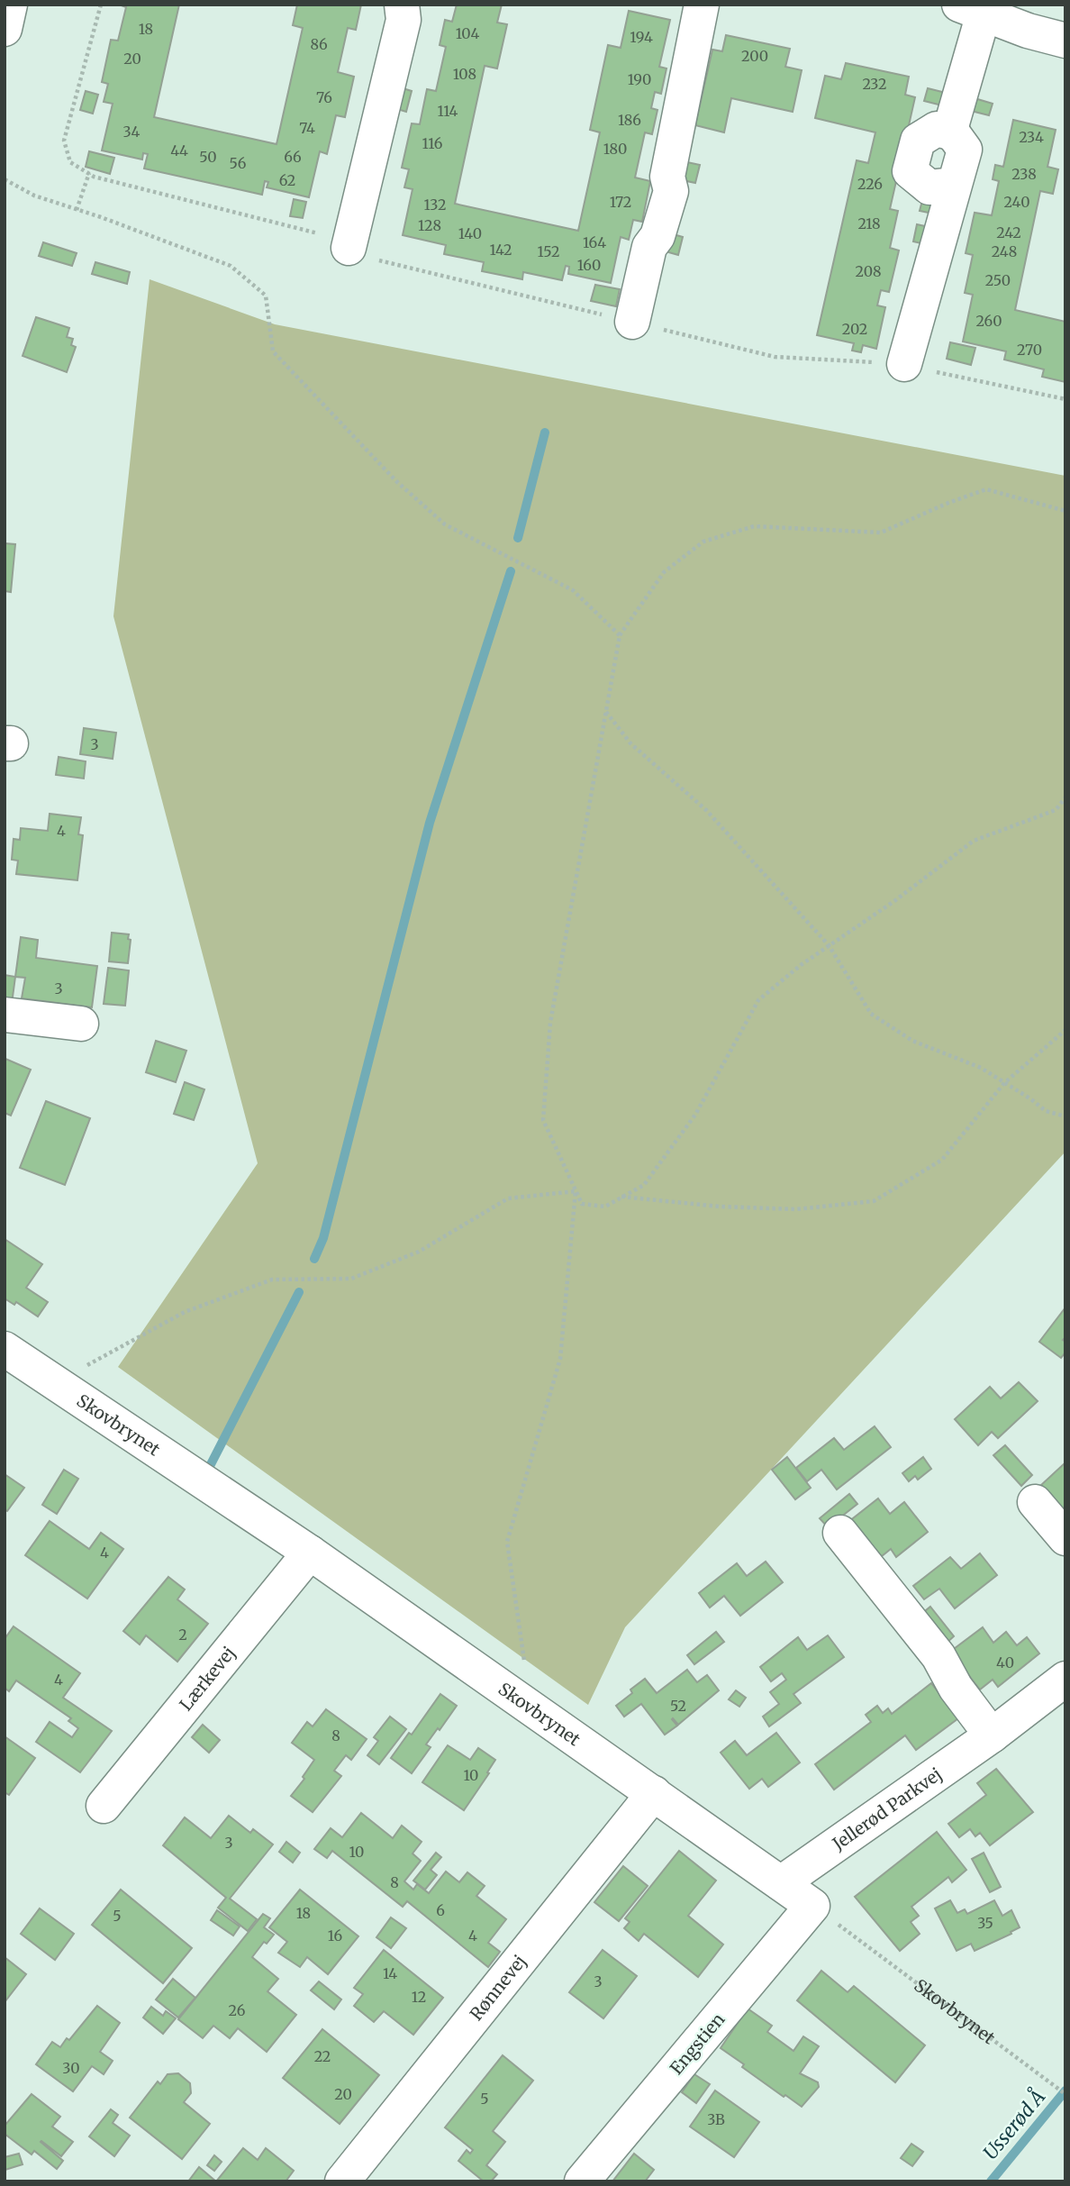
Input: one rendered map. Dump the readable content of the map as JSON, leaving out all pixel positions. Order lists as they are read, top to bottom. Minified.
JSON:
{"streets":{"street":["Skovbrynet","Lærkevej","Jellerød Parkvej","Rønnevej","Engstien"]},"crossings":[["Skovbrynet","Lærkevej"],["Skovbrynet","Jellerød Parkvej"],["Skovbrynet","Rønnevej"],["Skovbrynet","Engstien"]],"water":["Usserød Å"],"house_numbers":["18","104","194","86","200","20","108","190","232","76","114","186","74","34","234","116","180","44","50","66","56","238","62","226","172","240","132","218","128","242","140","164","142","152","248","160","208","250","260","202","270","3","4","3","4","2","40","4","52","8","10","3","10","8","6","18","5","35","16","4","14","3","12","26","22","30","20","5","3B"]}
